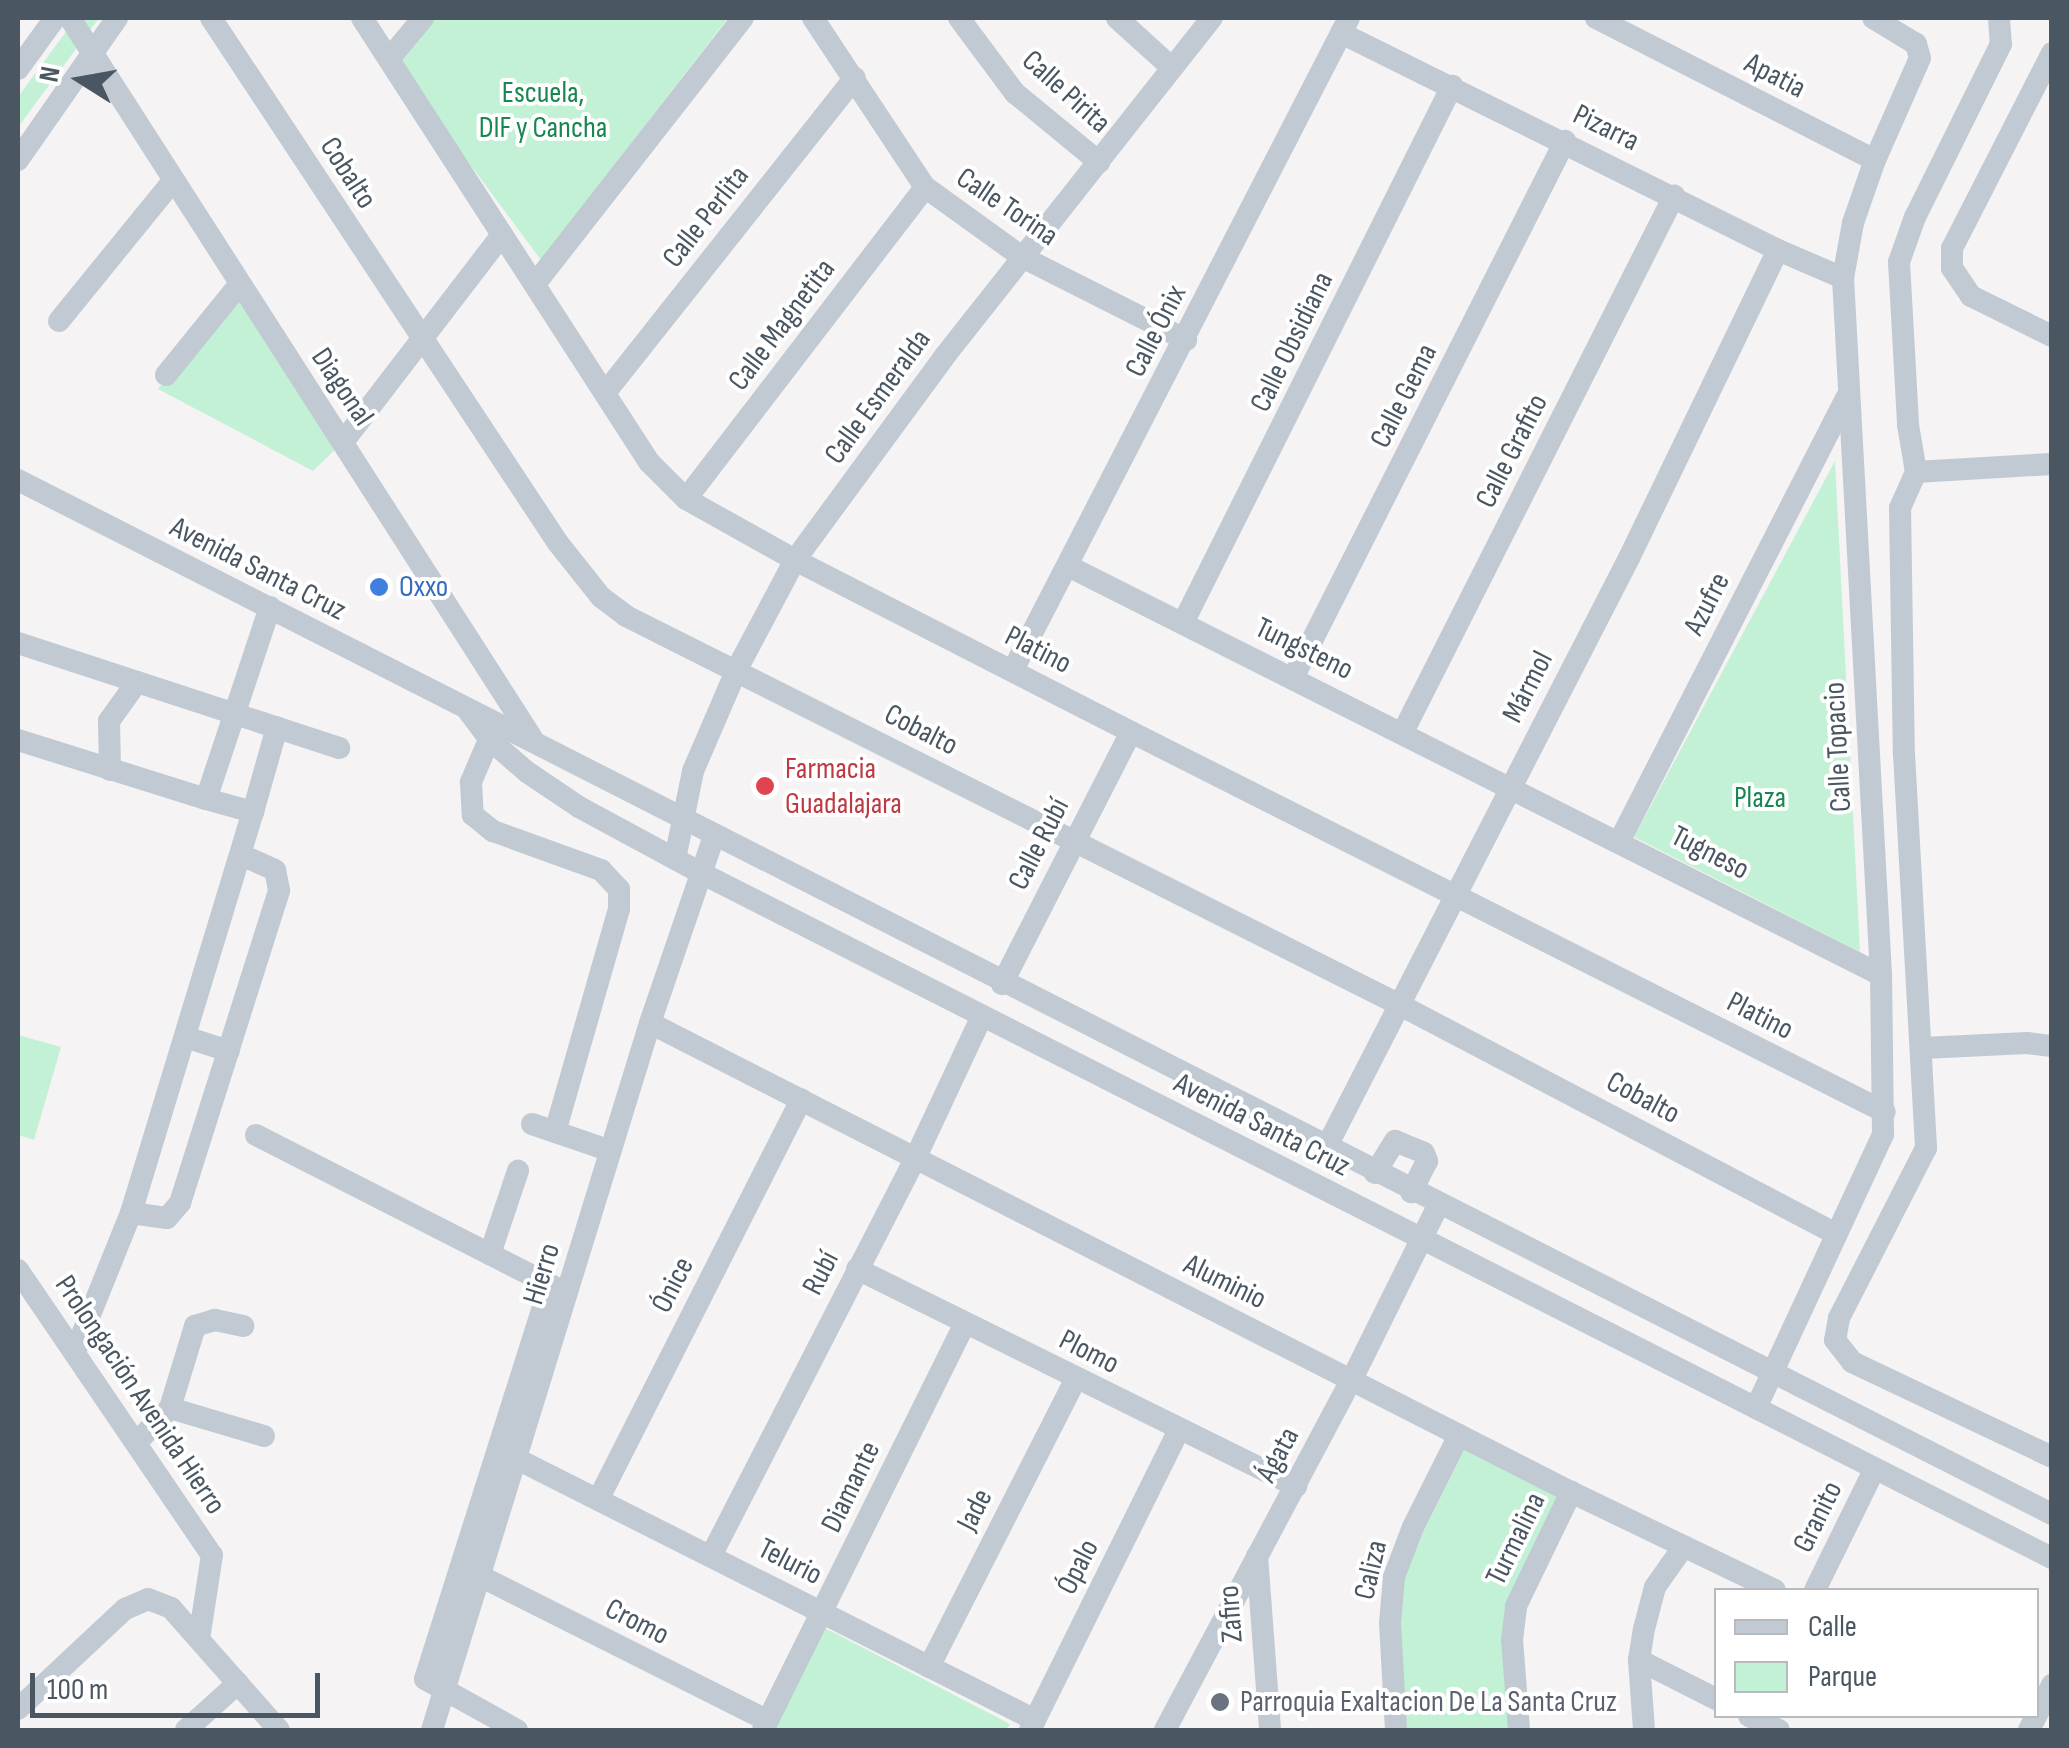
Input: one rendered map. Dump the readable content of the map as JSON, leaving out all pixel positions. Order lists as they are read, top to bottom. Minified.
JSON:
{"streets":{"street":["Apatia","Calle Pirita","Pizarra","Cobalto","Calle Torina","Calle Perlita","Calle Magnetita","Calle Ónix","Calle Obsidiana","Diagonal","Calle Gema","Calle Esmeralda","Calle Grafito","Avenida Santa Cruz","Azufre","Tungsteno","Platino","Mármol","Calle Topacio","Calle Rubí","Tugneso","Rubí","Hierro","Aluminio","Ónice","Plomo","Prolongación Avenida Hierro","Ágata","Diamante","Jade","Granito","Turmalina","Telurio","Ópalo","Caliza","Zafiro","Cromo"]},"crossings":[["Apatia","Calle Topacio"],["Calle Pirita","Calle Esmeralda"],["Pizarra","Calle Ónix"],["Pizarra","Calle Obsidiana"],["Pizarra","Calle Gema"],["Pizarra","Calle Grafito"],["Pizarra","Mármol"],["Pizarra","Calle Topacio"],["Cobalto","Calle Esmeralda"],["Cobalto","Mármol"],["Cobalto","Calle Topacio"],["Cobalto","Calle Rubí"],["Calle Torina","Calle Perlita"],["Calle Torina","Calle Magnetita"],["Calle Torina","Calle Ónix"],["Calle Torina","Calle Esmeralda"],["Calle Perlita","Platino"],["Calle Magnetita","Platino"],["Calle Ónix","Tungsteno"],["Calle Ónix","Platino"],["Calle Obsidiana","Tungsteno"],["Diagonal","Avenida Santa Cruz"],["Calle Gema","Tungsteno"],["Calle Esmeralda","Avenida Santa Cruz"],["Calle Esmeralda","Platino"],["Calle Grafito","Tungsteno"],["Avenida Santa Cruz","Mármol"],["Avenida Santa Cruz","Calle Topacio"],["Avenida Santa Cruz","Calle Rubí"],["Avenida Santa Cruz","Rubí"],["Avenida Santa Cruz","Hierro"],["Avenida Santa Cruz","Ágata"],["Avenida Santa Cruz","Granito"],["Azufre","Calle Topacio"],["Azufre","Tugneso"],["Tungsteno","Mármol"],["Tungsteno","Tugneso"],["Platino","Mármol"],["Platino","Calle Topacio"],["Platino","Calle Rubí"],["Mármol","Tugneso"],["Calle Topacio","Tugneso"],["Rubí","Aluminio"],["Rubí","Plomo"],["Rubí","Telurio"],["Hierro","Aluminio"],["Hierro","Telurio"],["Hierro","Cromo"],["Aluminio","Ónice"],["Aluminio","Ágata"],["Aluminio","Turmalina"],["Aluminio","Caliza"],["Ónice","Telurio"],["Plomo","Ágata"],["Plomo","Diamante"],["Plomo","Jade"],["Plomo","Ópalo"],["Ágata","Zafiro"],["Diamante","Telurio"],["Diamante","Cromo"],["Jade","Telurio"],["Telurio","Ópalo"]],"parks":["Escuela, DIF y Cancha","Plaza"],"places":["Oxxo","Farmacia Guadalajara","Parroquia Exaltacion De La Santa Cruz"],"legend":["Calle","Parque"],"scale_bar":"100 m","north":"left"}
